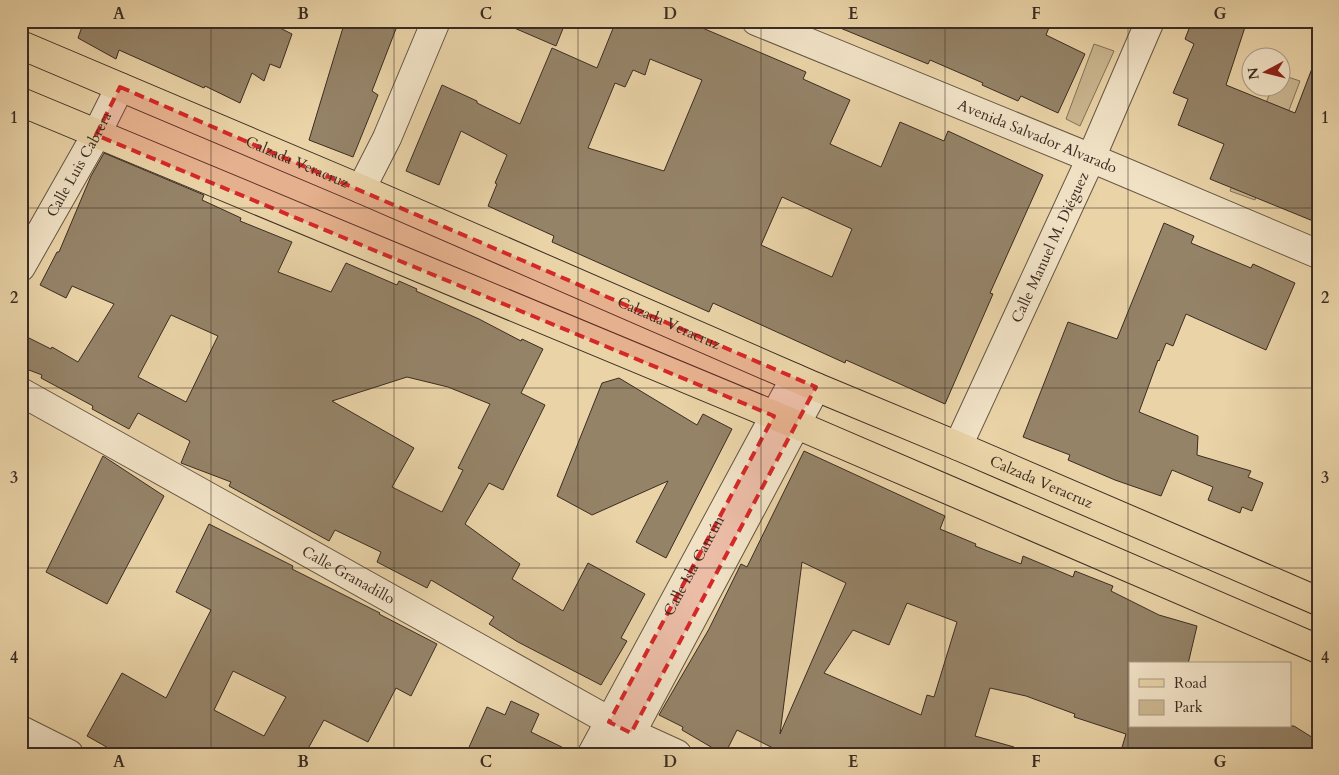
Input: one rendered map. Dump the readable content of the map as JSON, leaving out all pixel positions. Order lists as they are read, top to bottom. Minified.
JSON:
{"streets":{"main road":["Calzada Veracruz"],"street":["Avenida Salvador Alvarado","Calle Luis Cabrera","Calle Manuel M. Diéguez","Calle Isla Cancún","Calle Granadillo"]},"crossings":[["Avenida Salvador Alvarado","Calle Manuel M. Diéguez"],["Calzada Veracruz","Calle Luis Cabrera"],["Calzada Veracruz","Calle Manuel M. Diéguez"],["Calzada Veracruz","Calle Isla Cancún"],["Calle Isla Cancún","Calle Granadillo"]],"legend":["Road","Park"],"north":"left","grid":{"columns":["A","B","C","D","E","F","G"],"rows":["1","2","3","4"]}}
